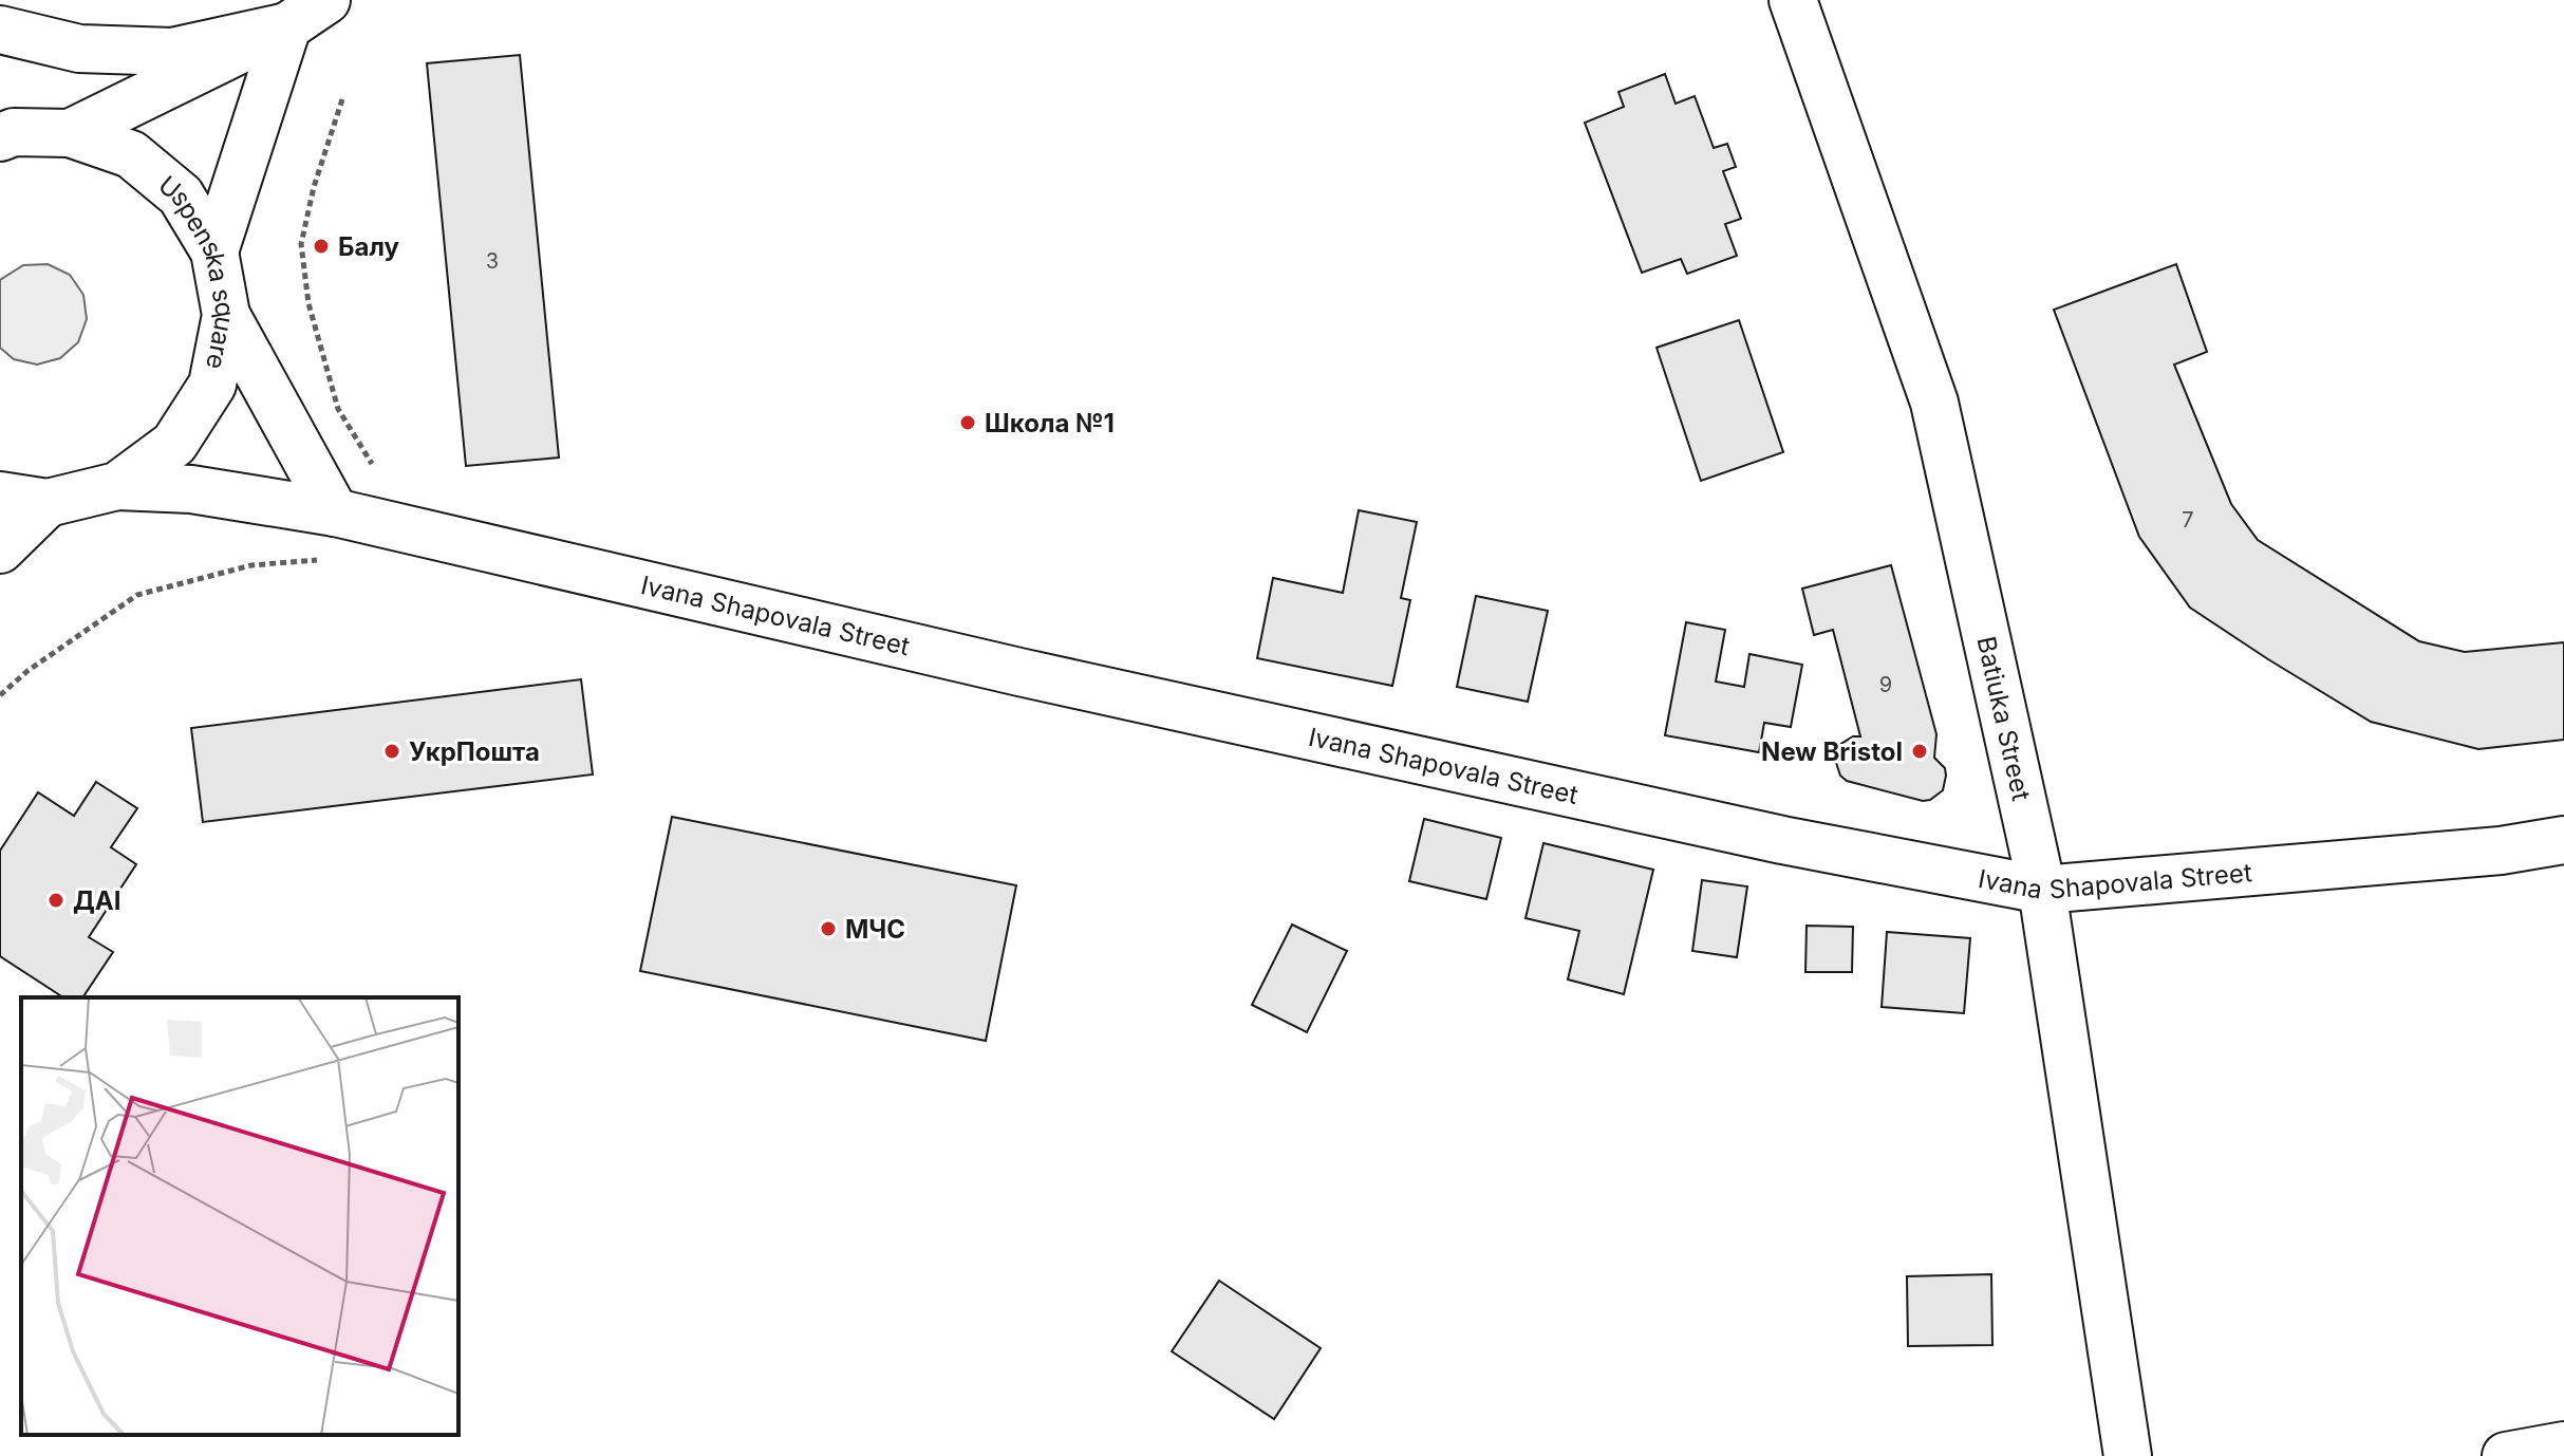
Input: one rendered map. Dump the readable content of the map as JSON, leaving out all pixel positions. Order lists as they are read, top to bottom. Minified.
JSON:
{"streets":{"street":["Uspenska square","Ivana Shapovala Street","Batiuka Street"]},"crossings":[["Uspenska square","Ivana Shapovala Street"],["Ivana Shapovala Street","Batiuka Street"]],"places":["Балу","Школа №1","УкрПошта","New Bristol","ДАI","МЧС"],"house_numbers":["3","7","9"]}
